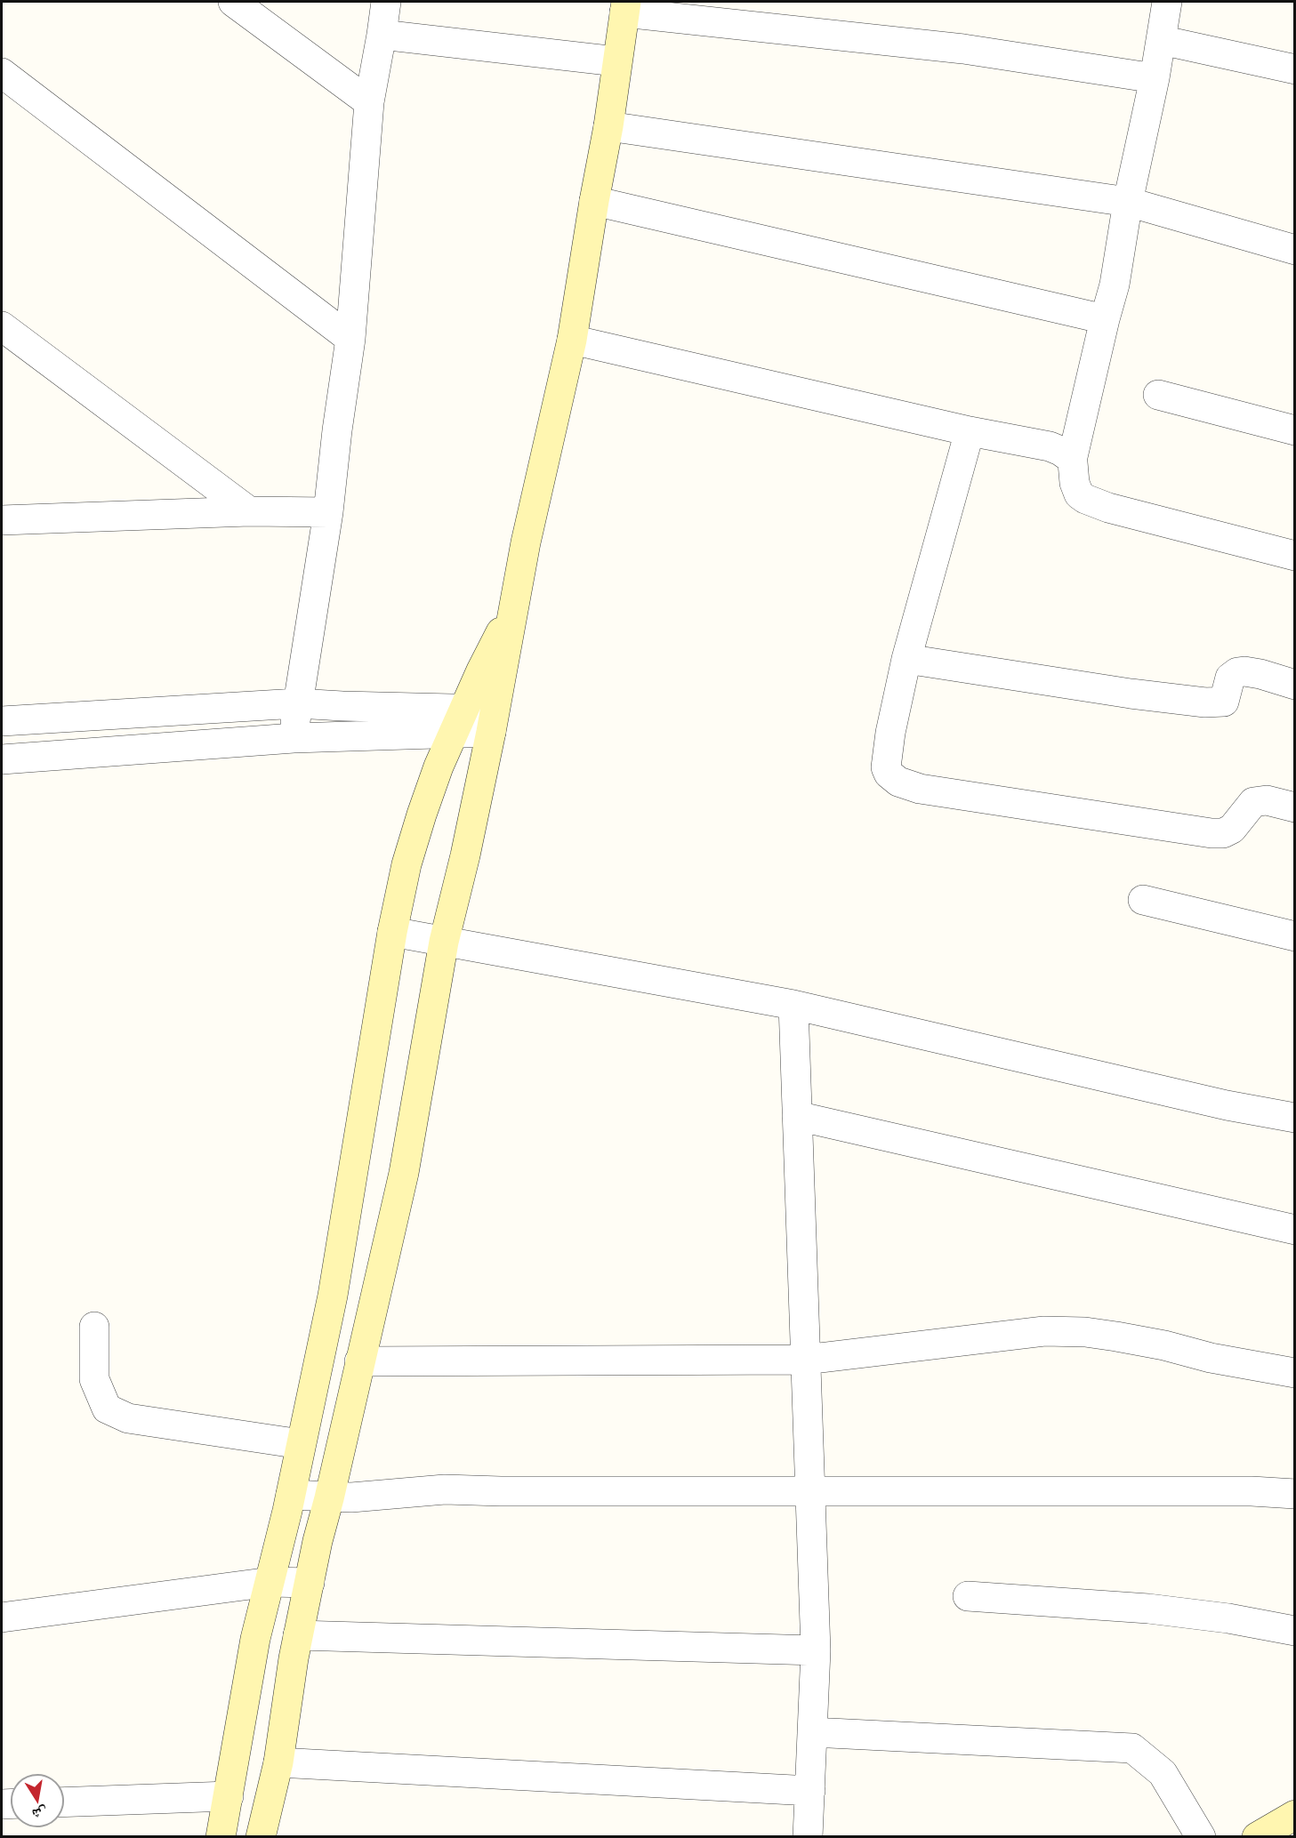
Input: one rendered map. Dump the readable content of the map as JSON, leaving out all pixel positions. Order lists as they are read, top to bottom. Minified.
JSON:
{"north":"bottom"}
